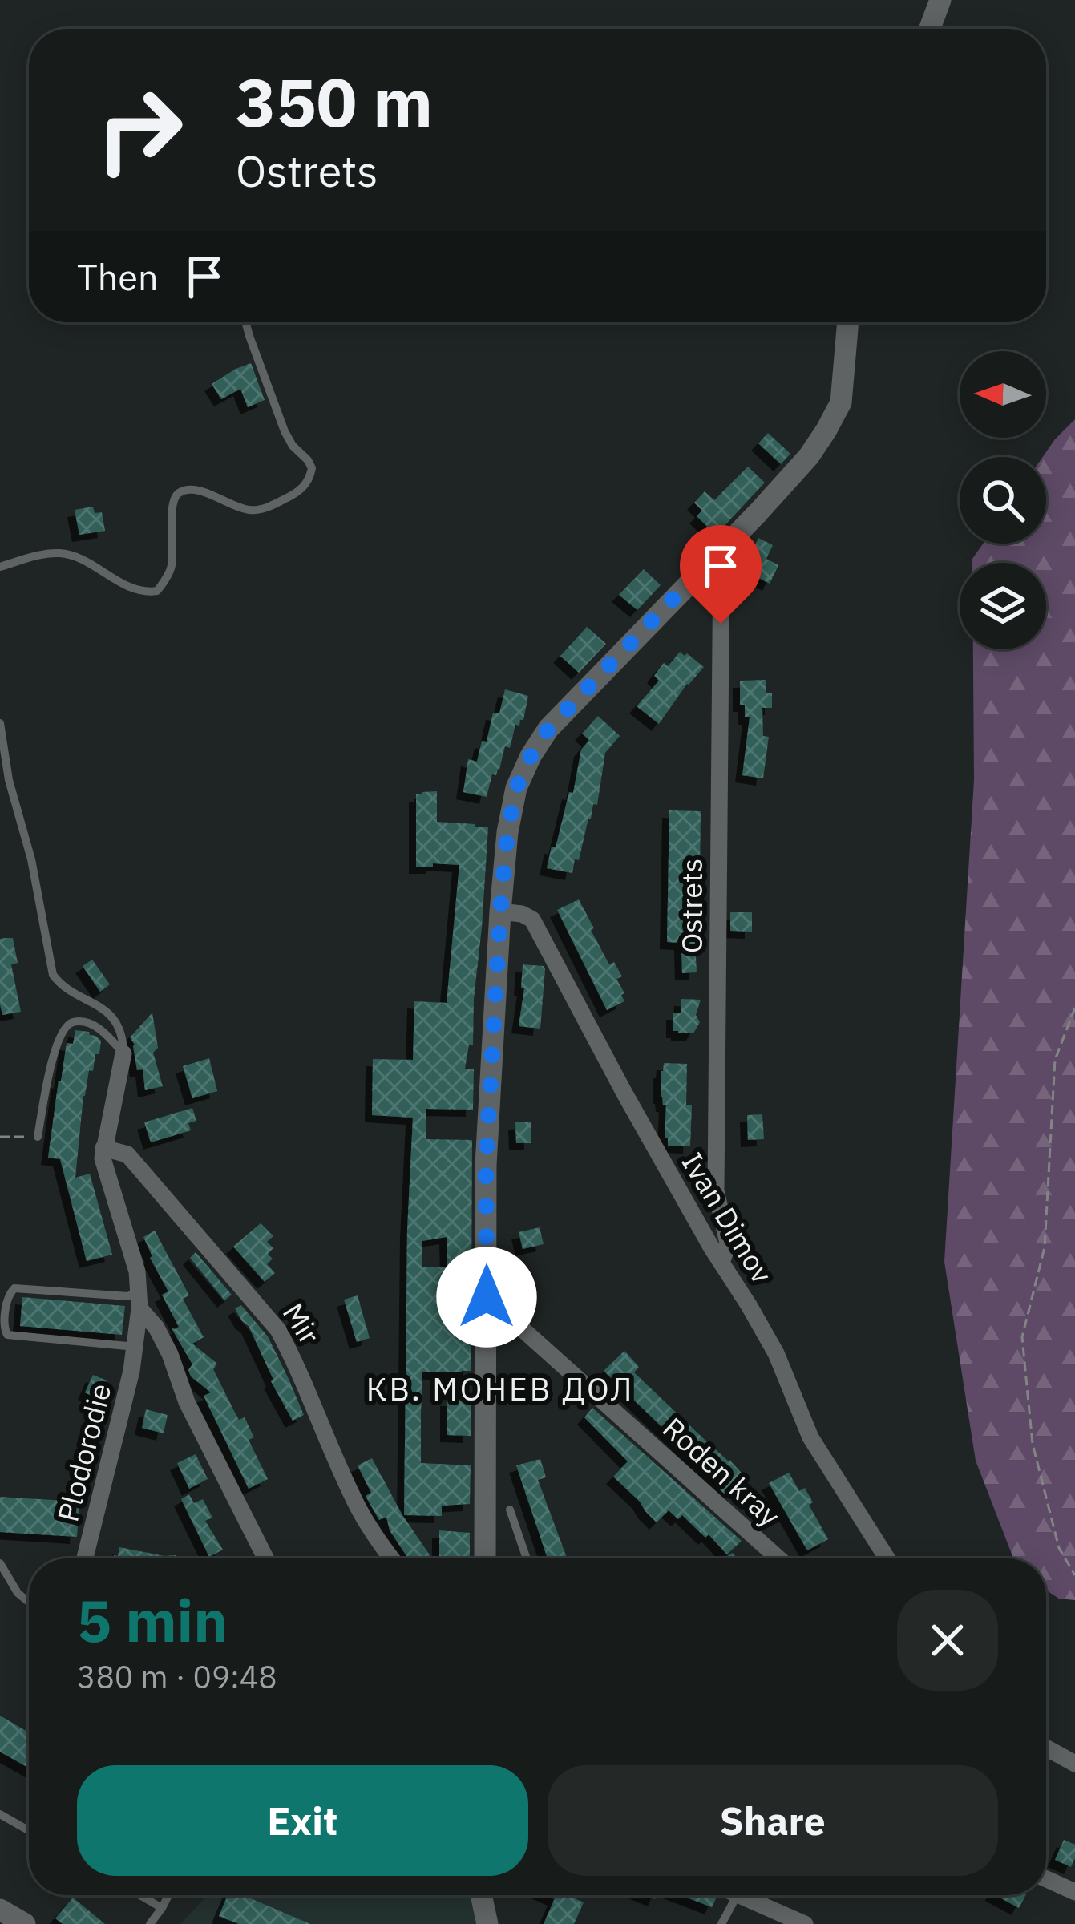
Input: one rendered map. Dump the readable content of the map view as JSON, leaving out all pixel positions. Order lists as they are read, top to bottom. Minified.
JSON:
{"streets":{"street":["Ostrets","Ivan Dimov","Mir","Plodorodie","Roden kray"]},"crossings":[["Ostrets","Ivan Dimov"]],"districts":["КВ. МОНЕВ ДОЛ"],"north":"left","page":{"turn":["350 m","Ostrets"],"then":"Then","heading":["5 min","380 m · 09:48"],"buttons":["Exit","Share"]}}
